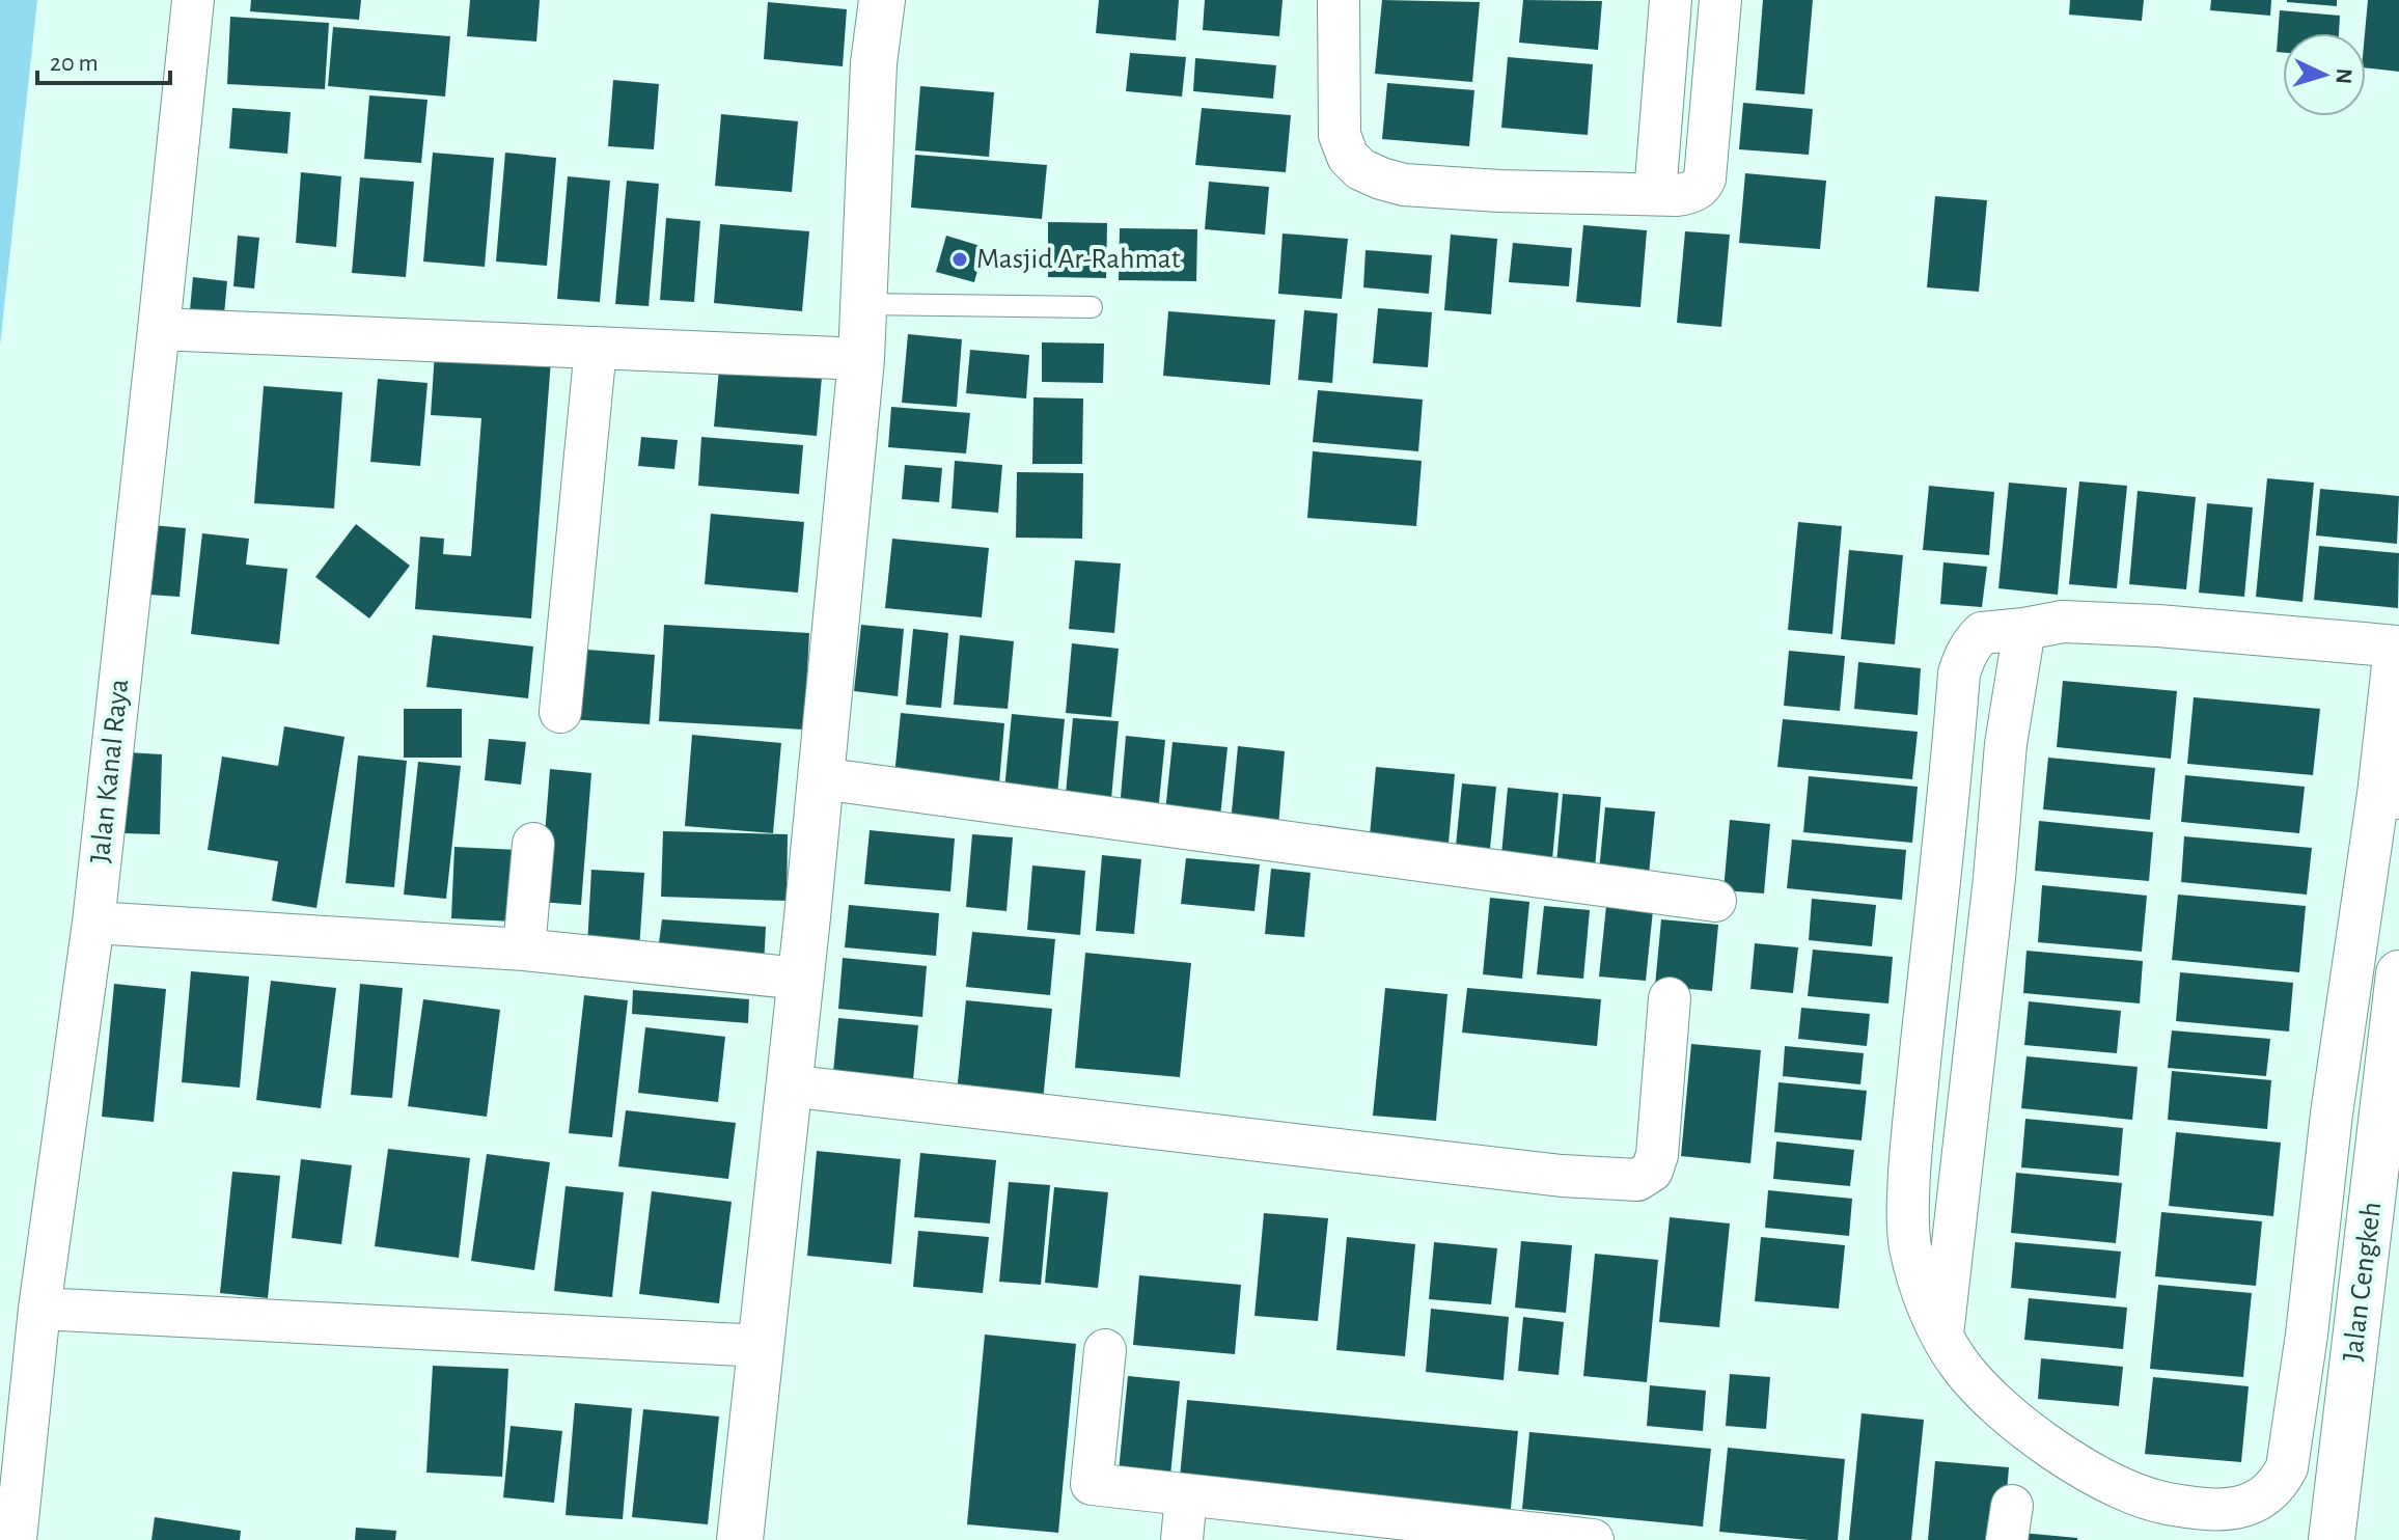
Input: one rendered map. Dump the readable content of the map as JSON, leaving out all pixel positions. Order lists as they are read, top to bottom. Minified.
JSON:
{"streets":{"street":["Jalan Kanal Raya","Jalan Cengkeh"]},"places":["Masjid Ar-Rahmat"],"scale_bar":"20 m","north":"right"}
